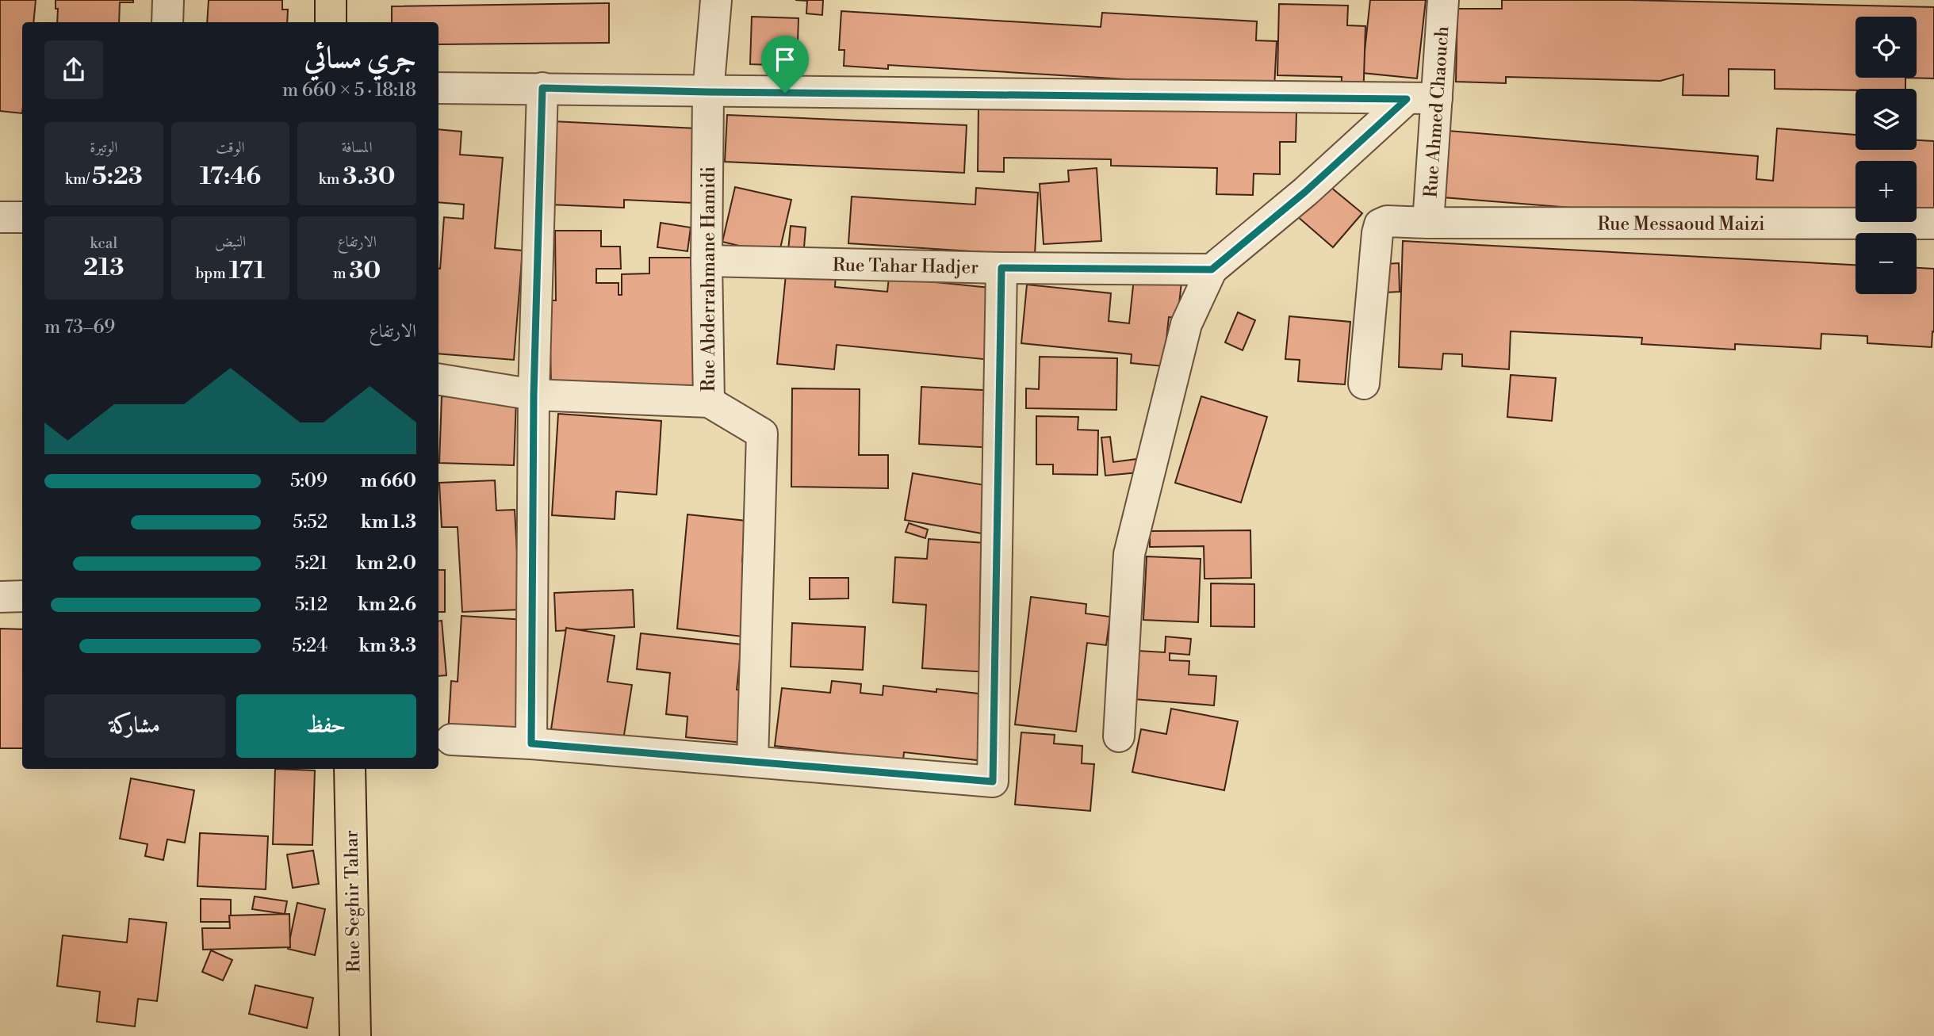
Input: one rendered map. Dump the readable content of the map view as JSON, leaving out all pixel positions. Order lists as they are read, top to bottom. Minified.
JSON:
{"streets":{"main road":["Rue Seghir Tahar"],"street":["Rue Ahmed Chaouch","Rue Messaoud Maizi","Rue Tahar Hadjer","Rue Abderrahmane Hamidi"]},"crossings":[["Rue Ahmed Chaouch","Rue Messaoud Maizi"],["Rue Tahar Hadjer","Rue Abderrahmane Hamidi"]],"page":{"map_buttons":["+","−"],"heading":["جري مسائي","18:18 · 5 × 660 m"],"stats":[["المسافة","3.30 km"],["الوقت","17:46"],["الوتيرة","5:23 /km"],["الارتفاع","30 m"],["النبض","171 bpm"],["kcal","213"]],"chart":["الارتفاع","69–73 m"],"list":[{"name":"660 m","note":"5:09"},{"name":"1.3 km","note":"5:52"},{"name":"2.0 km","note":"5:21"},{"name":"2.6 km","note":"5:12"},{"name":"3.3 km","note":"5:24"}],"buttons":["حفظ","مشاركة"]}}
